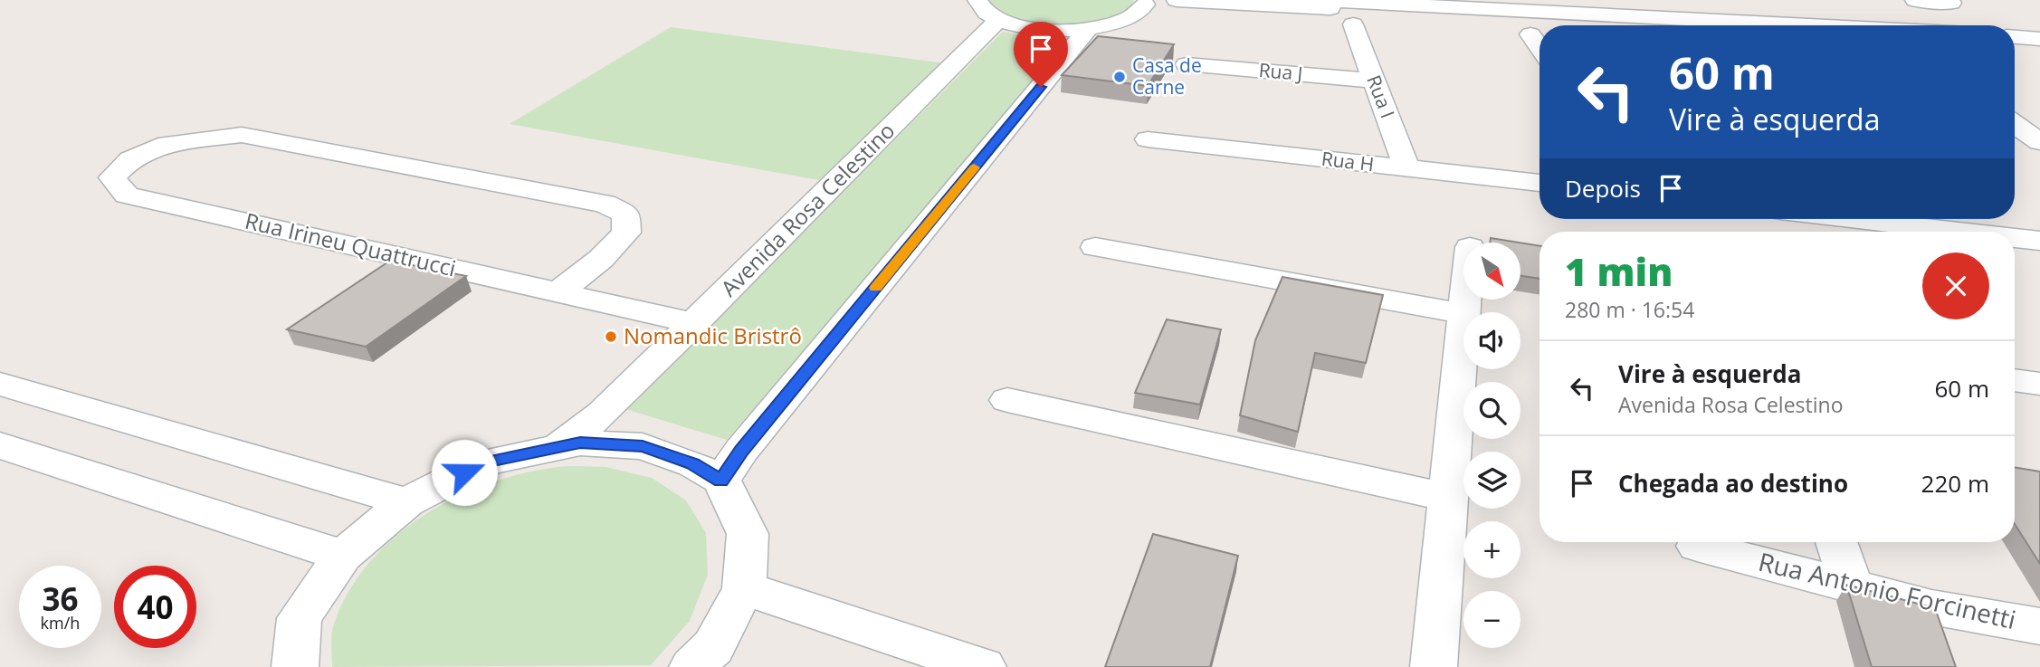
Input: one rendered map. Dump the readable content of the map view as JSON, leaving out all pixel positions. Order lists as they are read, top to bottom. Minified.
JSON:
{"streets":{"street":["Rua J","Rua I","Rua H","Avenida Rosa Celestino","Rua Irineu Quattrucci","Rua Antonio Forcinetti"]},"crossings":[["Rua J","Rua I"],["Rua I","Rua H"],["Avenida Rosa Celestino","Rua Irineu Quattrucci"]],"places":["Casa de Carne","Nomandic Bristrô"],"north":"bottom right","page":{"turn":["60 m","Vire à esquerda"],"then":"Depois","heading":["1 min","280 m · 16:54"],"map_buttons":["+","−"],"list":[{"name":"Vire à esquerda","note":"Avenida Rosa Celestino","value":"60 m"},{"name":"Chegada ao destino","value":"220 m"}],"speed":"36 km/h","limit":"40"}}
